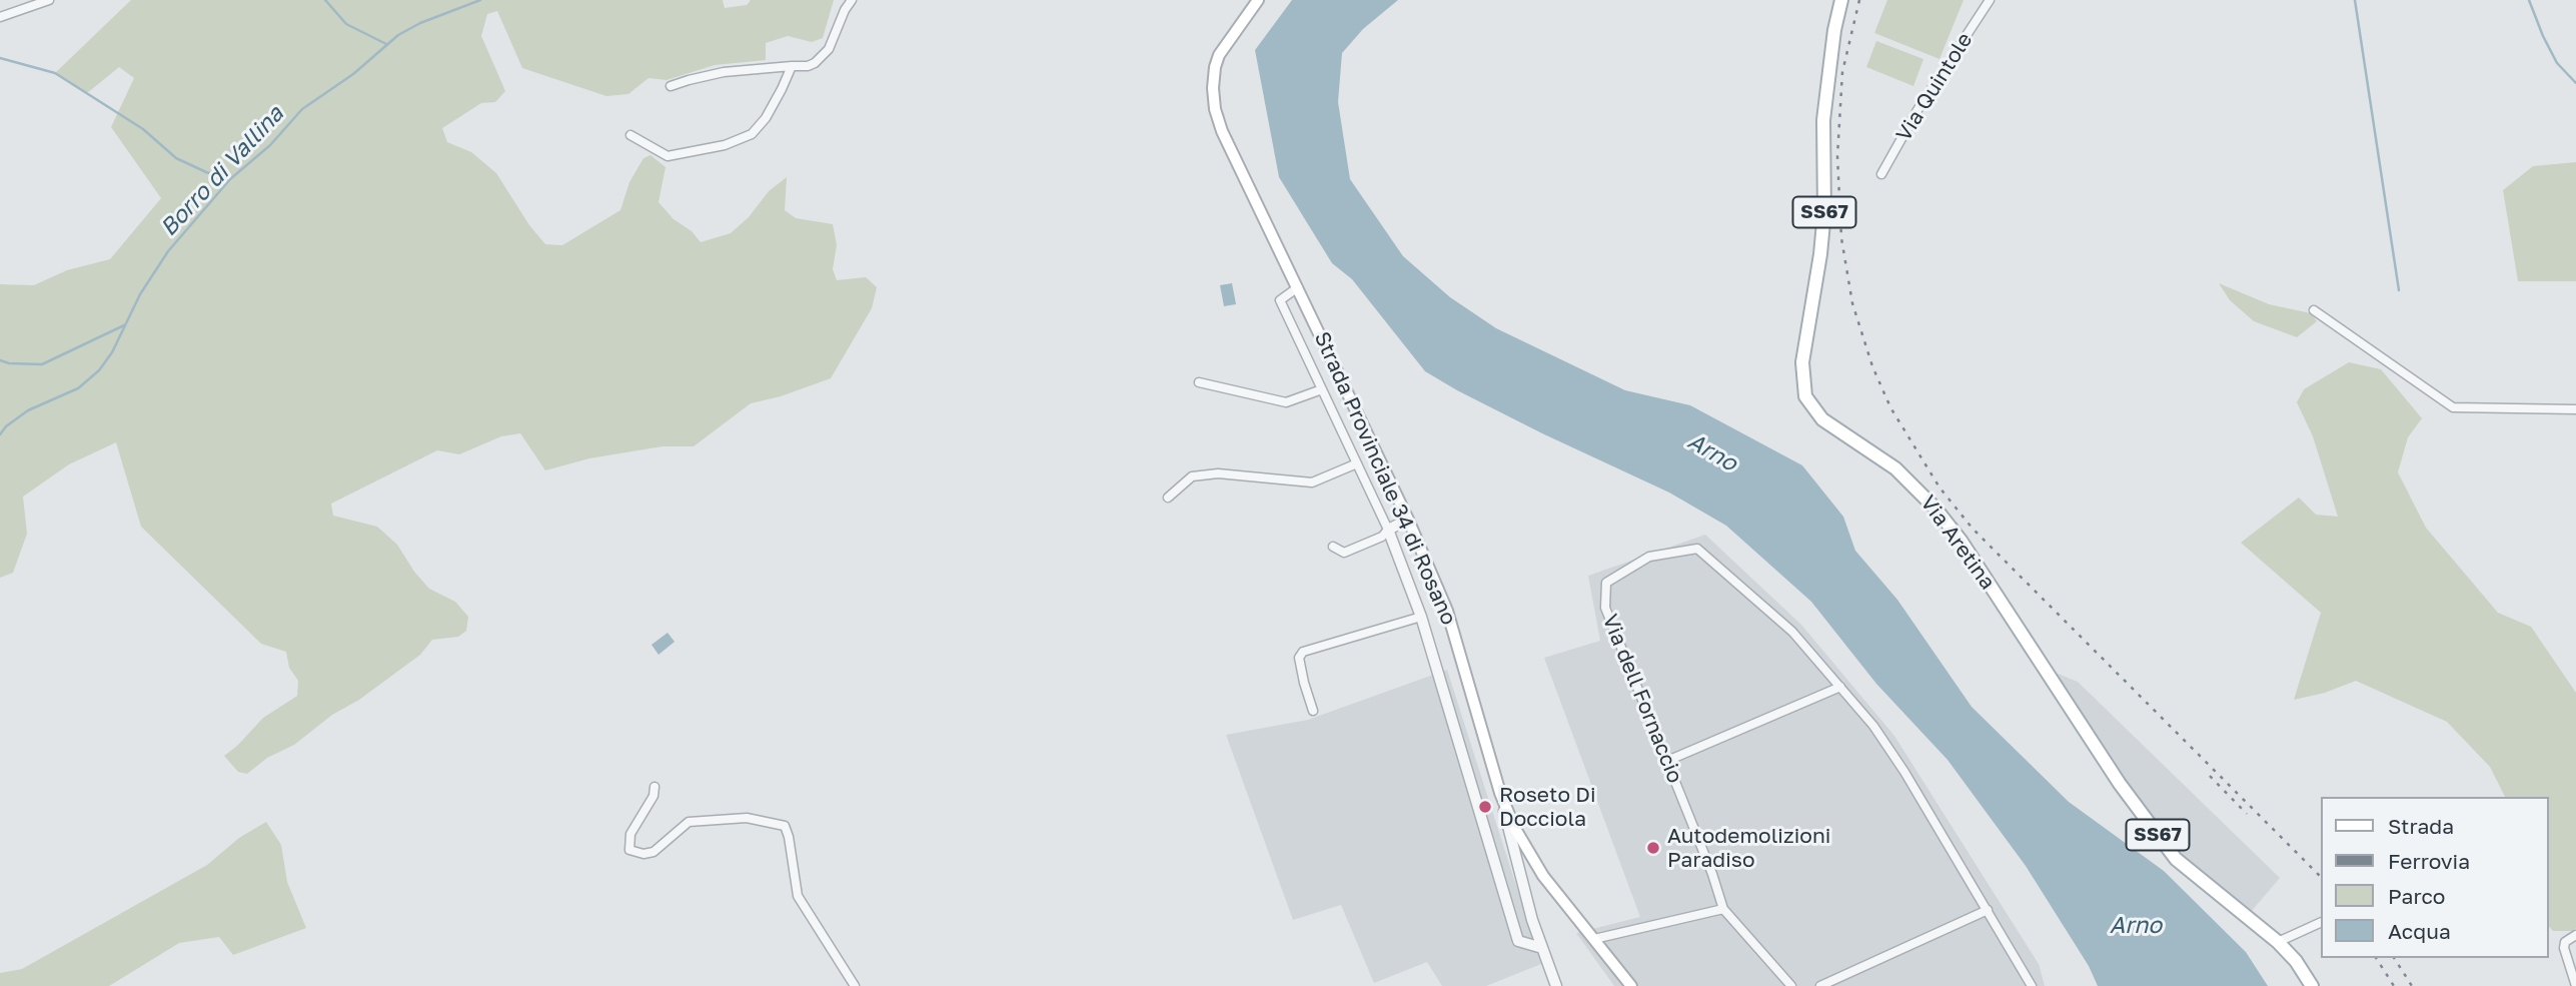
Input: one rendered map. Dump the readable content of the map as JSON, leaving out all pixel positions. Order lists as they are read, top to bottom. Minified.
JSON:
{"streets":{"main road":["SS67","Strada Provinciale 34 di Rosano","Via Aretina"],"street":["Via Quintole","Via dell Fornaccio"]},"water":["Borro di Vallina","Arno"],"places":["Roseto Di Docciola","Autodemolizioni Paradiso"],"legend":["Strada","Ferrovia","Parco","Acqua"]}
